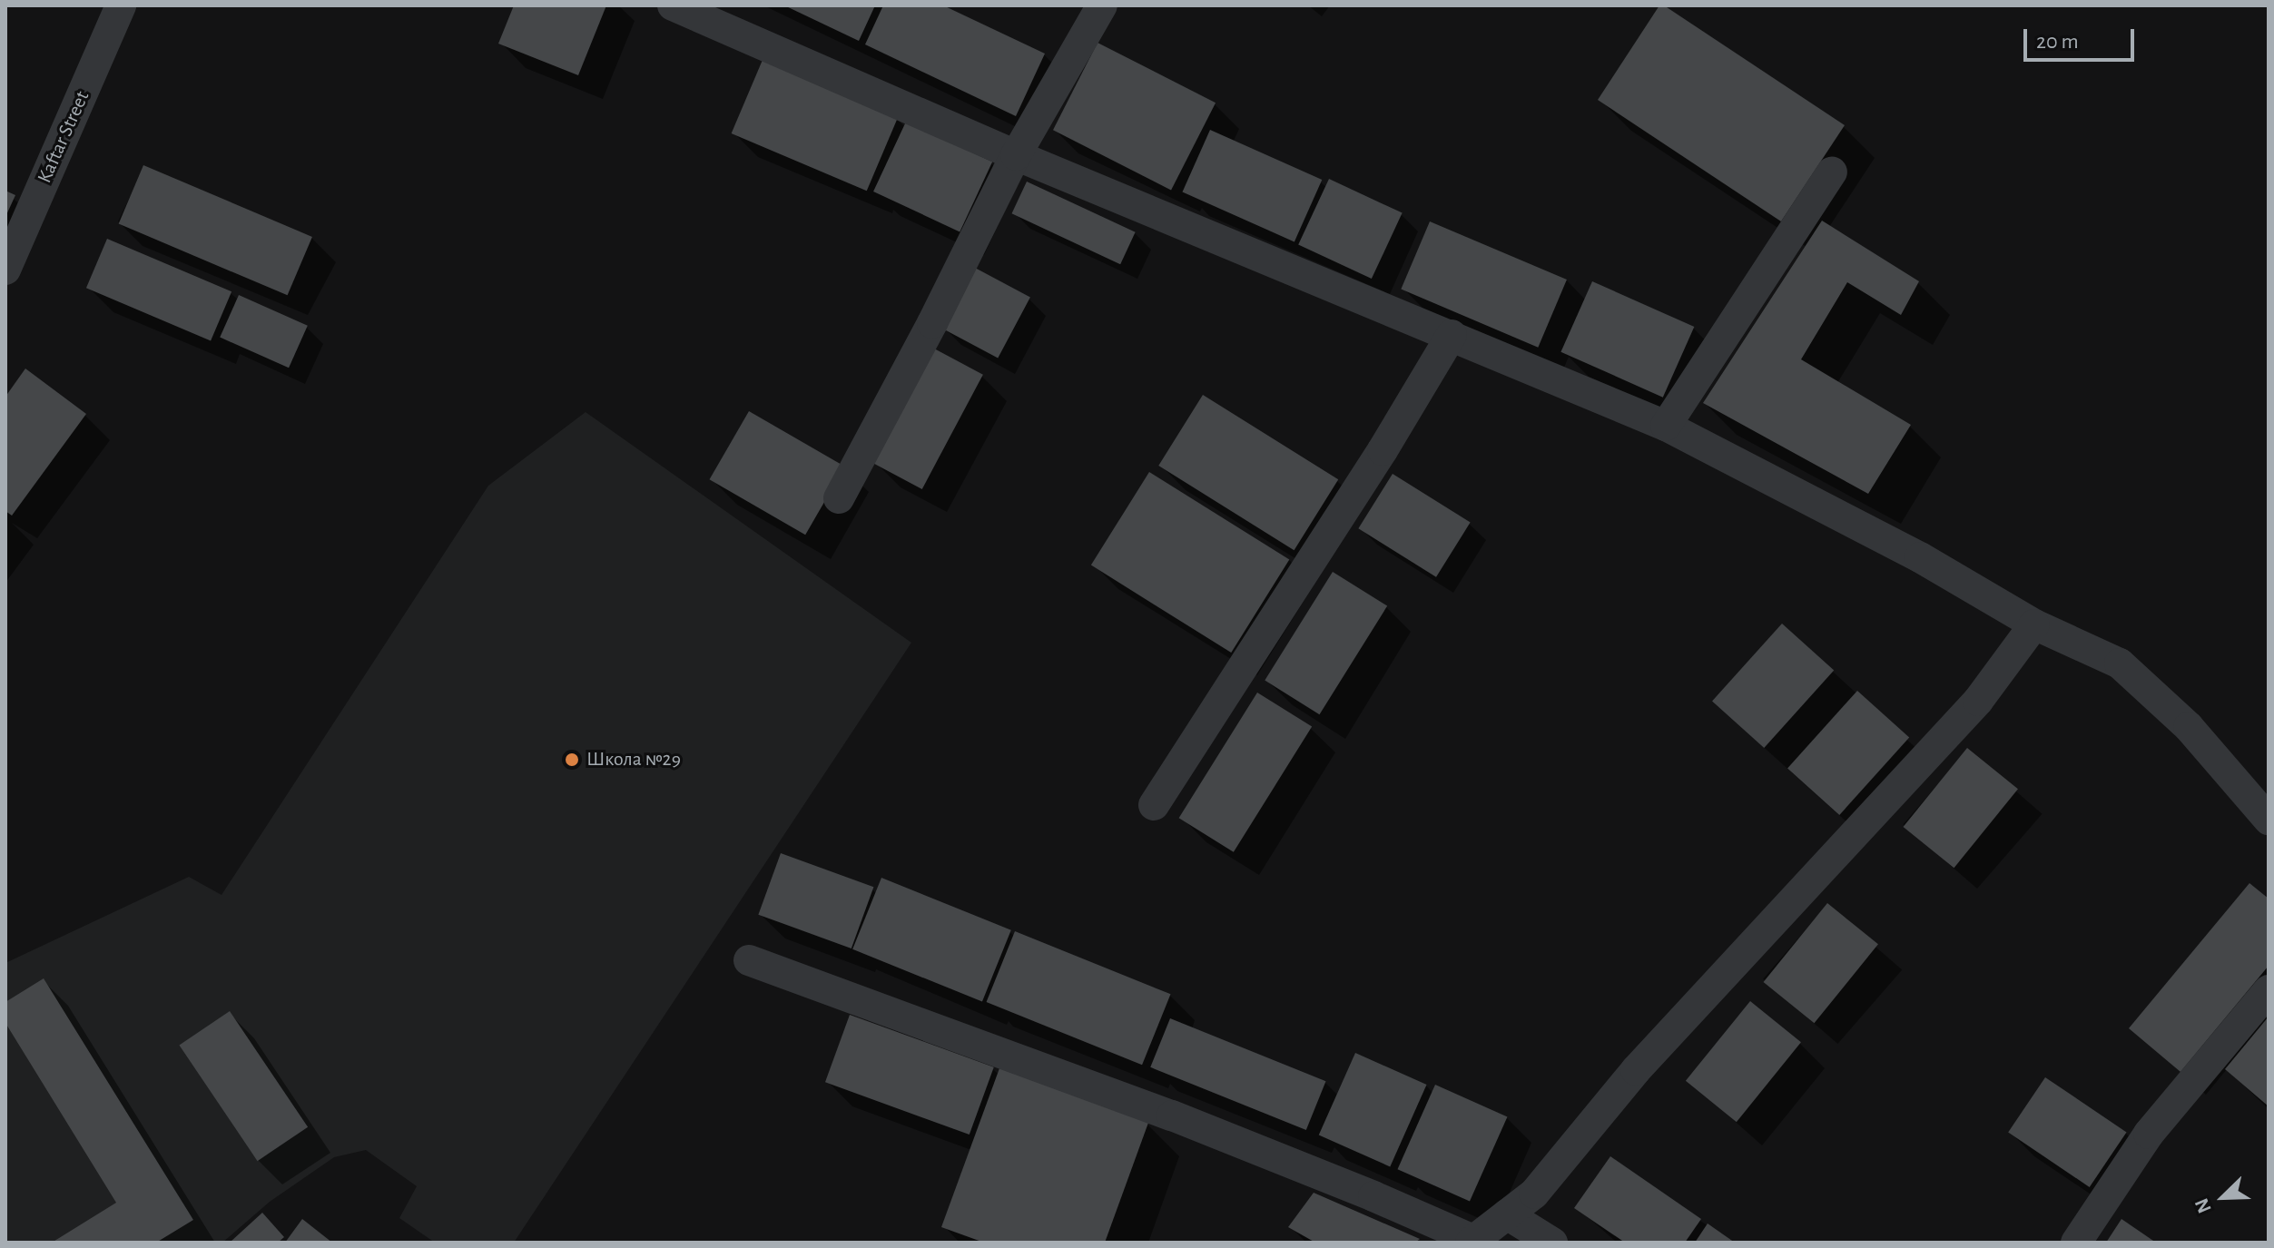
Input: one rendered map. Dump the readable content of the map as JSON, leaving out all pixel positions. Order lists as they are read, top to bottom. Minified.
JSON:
{"streets":{"street":["Kaftar Street"]},"places":["Школа №29"],"scale_bar":"20 m","north":"bottom left"}
